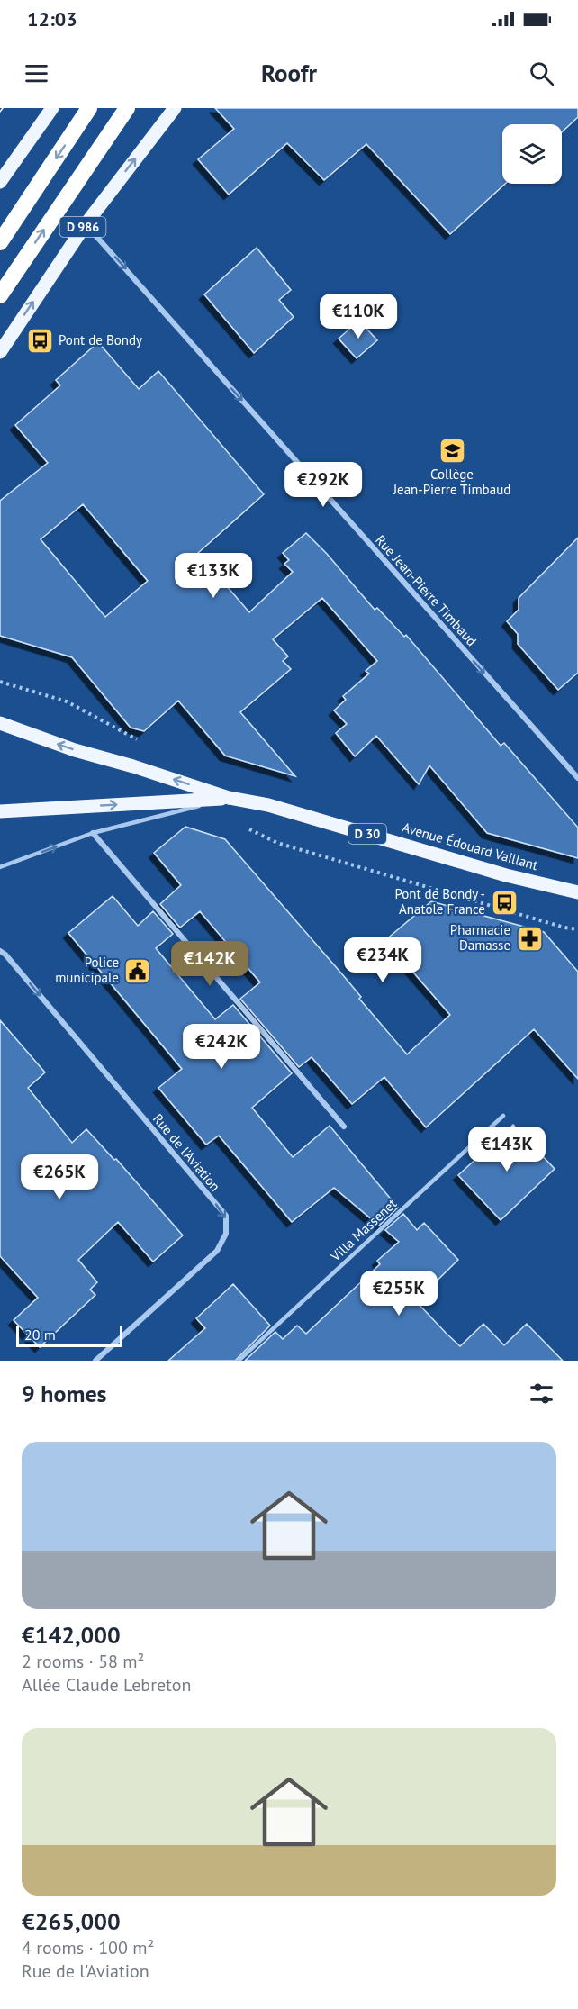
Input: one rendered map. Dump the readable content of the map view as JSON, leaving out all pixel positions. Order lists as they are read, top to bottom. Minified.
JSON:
{"streets":{"main road":["D 986","D 30","Avenue Édouard Vaillant"],"street":["Rue Jean-Pierre Timbaud","Rue de l'Aviation"],"lane":["Villa Massenet"]},"crossings":[["D 986","Rue Jean-Pierre Timbaud"]],"one_way":["Rue Jean-Pierre Timbaud"],"places":{"bus stop":["Pont de Bondy","Pont de Bondy - Anatole France"],"school or university":["Collège Jean-Pierre Timbaud"],"pharmacy":["Pharmacie Damasse"],"public building":["Police municipale"]},"scale_bar":"20 m","page":{"status":"12:03","header":"Roofr","price":["€110K","€292K","€133K","€234K","€142K","€242K","€143K","€265K","€255K"],"scale":"20 m","heading":"9 homes","list":[{"name":"€142,000","note":"2 rooms · 58 m² · Allée Claude Lebreton"},{"name":"€265,000","note":"4 rooms · 100 m² · Rue de l'Aviation"}]}}
